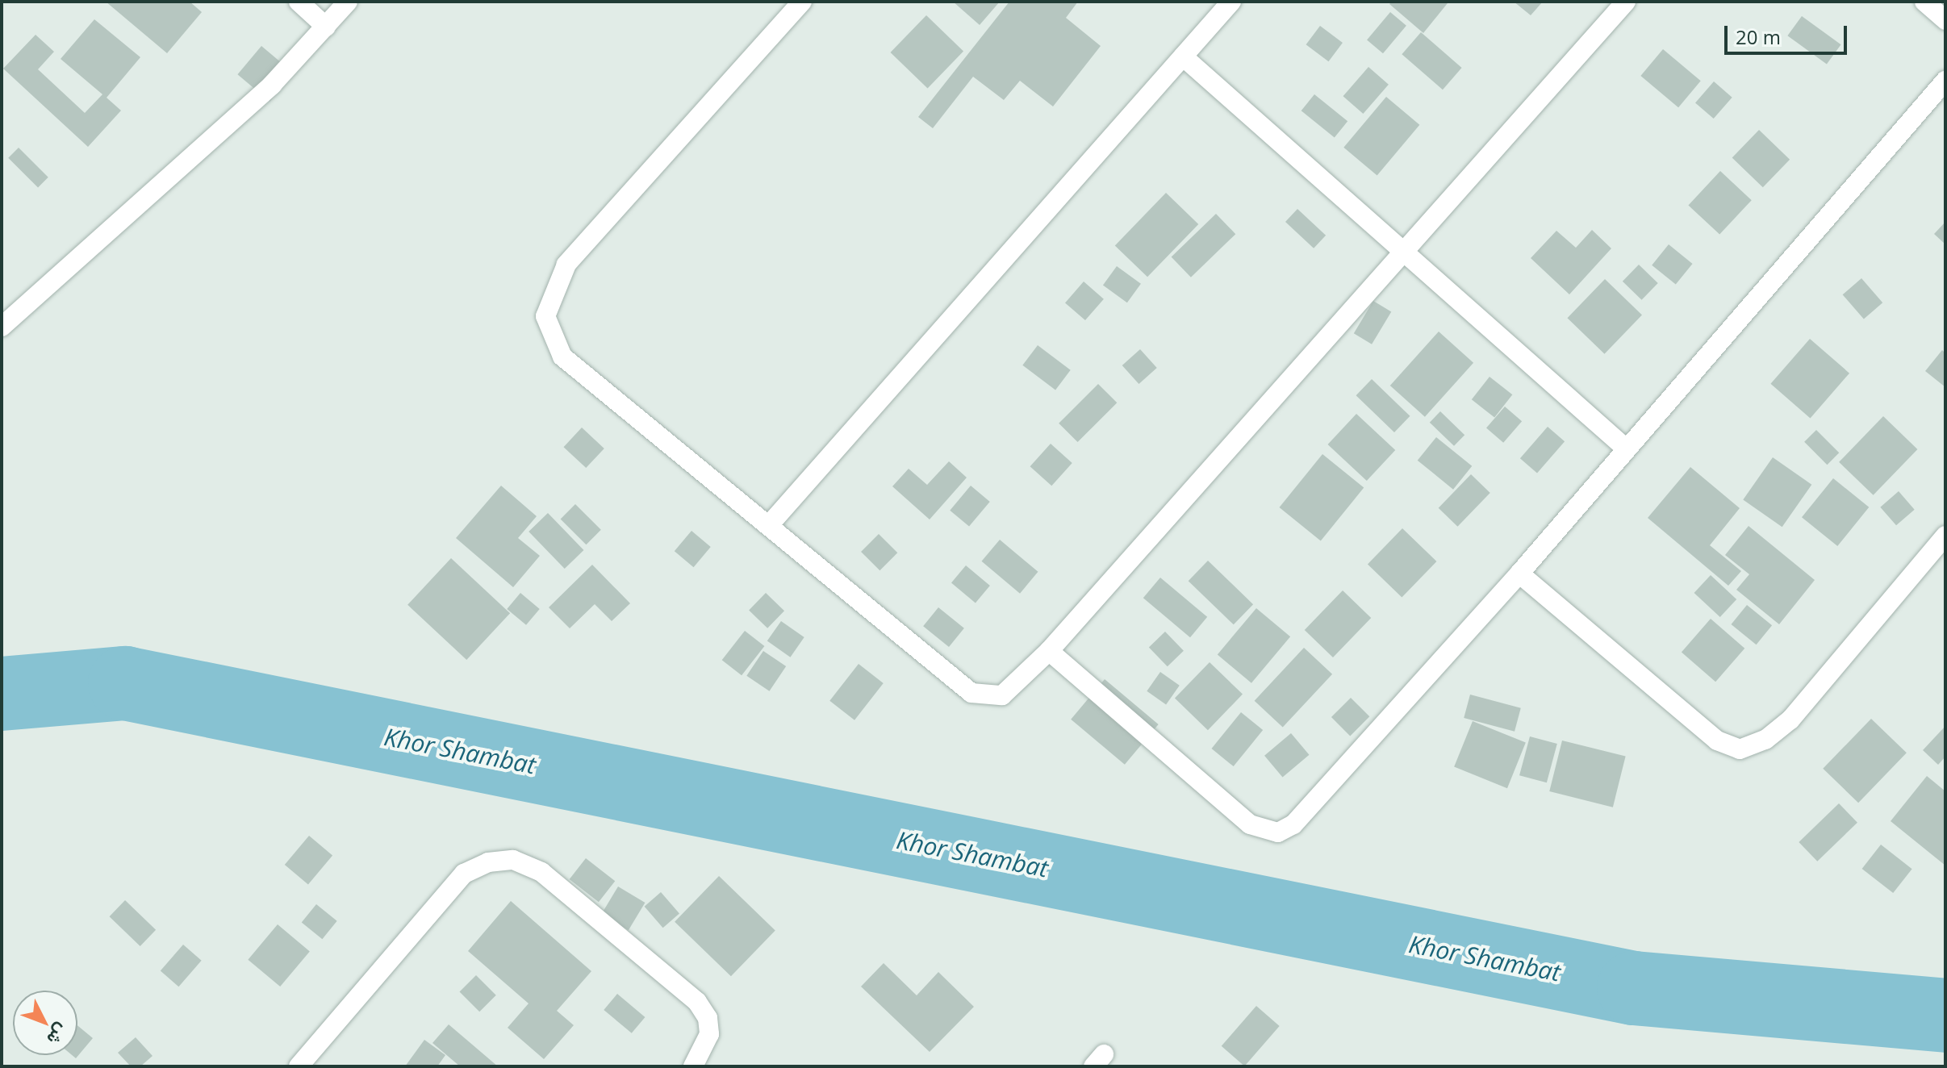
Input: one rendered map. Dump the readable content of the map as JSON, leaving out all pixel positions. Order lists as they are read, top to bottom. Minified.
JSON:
{"water":["Khor Shambat"],"scale_bar":"20 m","north":"bottom right"}
